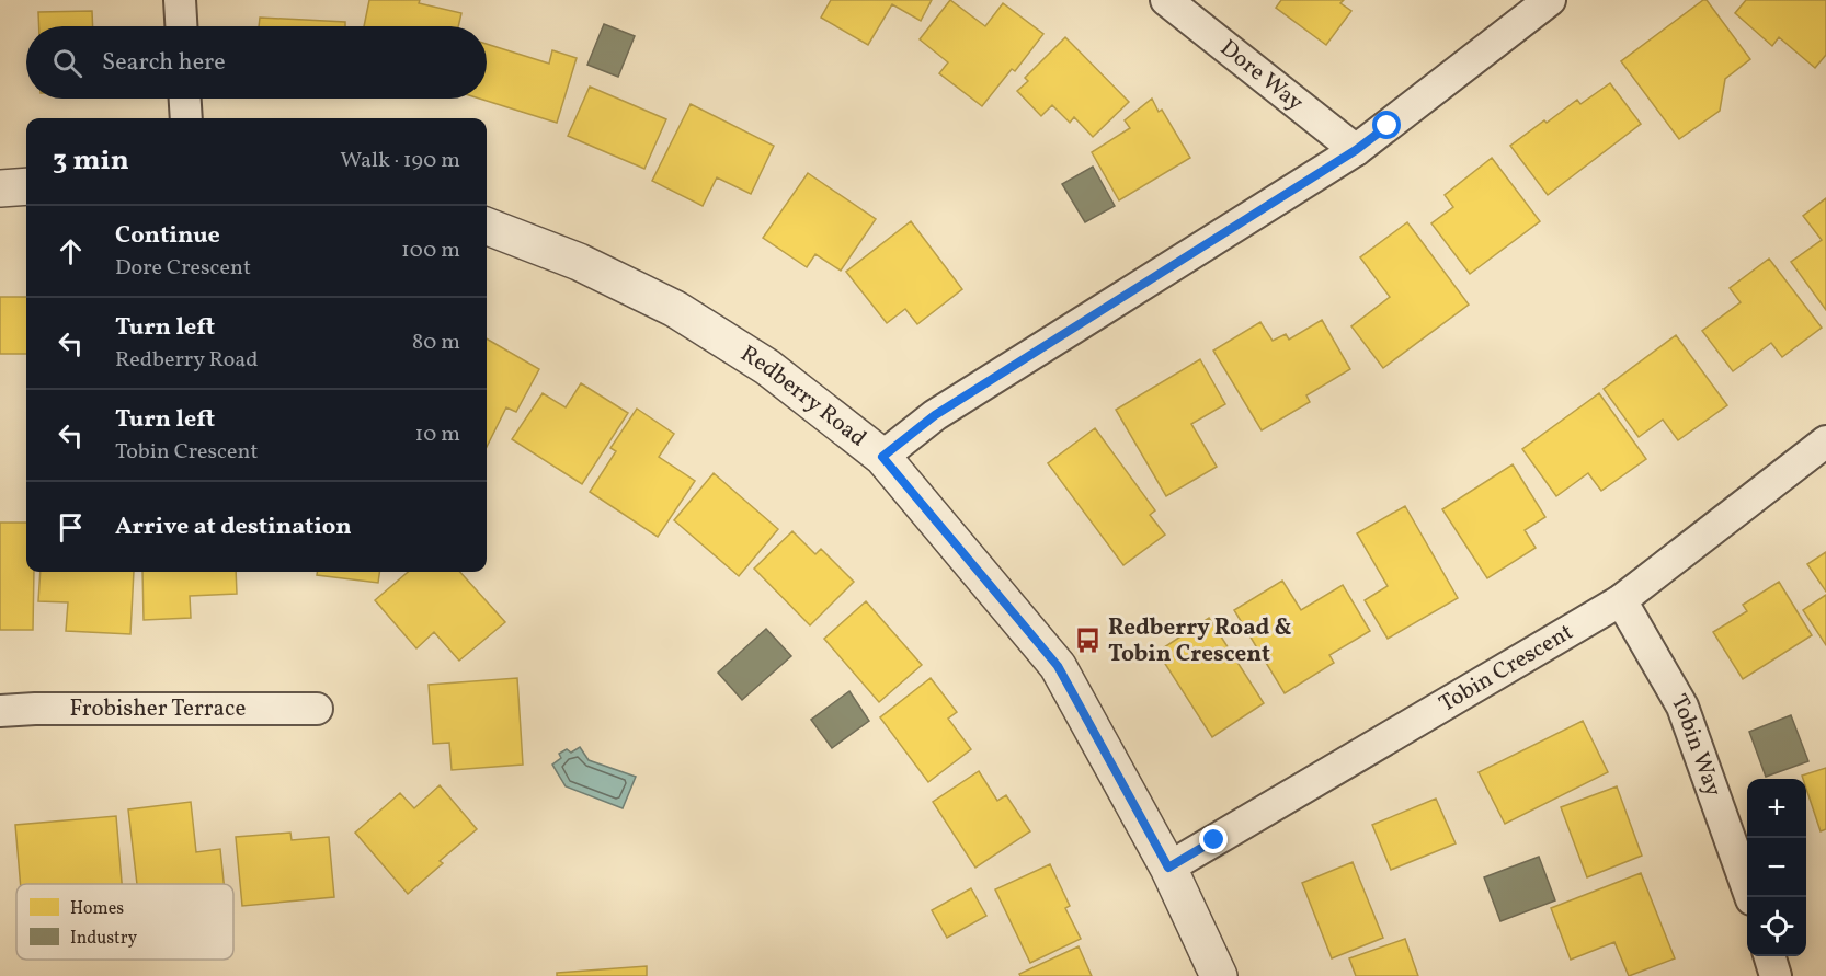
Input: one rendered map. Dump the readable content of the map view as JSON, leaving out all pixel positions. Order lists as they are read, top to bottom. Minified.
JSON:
{"streets":{"street":["Dore Way","Redberry Road","Tobin Crescent","Frobisher Terrace","Tobin Way"]},"crossings":[["Redberry Road","Tobin Crescent"],["Tobin Crescent","Tobin Way"]],"places":{"bus stop":["Redberry Road & Tobin Crescent"]},"legend":["Homes","Industry"],"page":{"search":"Search here","heading":["3 min","Walk · 190 m"],"list":[["Continue","Dore Crescent","100 m"],["Turn left","Redberry Road","80 m"],["Turn left","Tobin Crescent","10 m"],"Arrive at destination"],"map_buttons":["+","−"]}}
